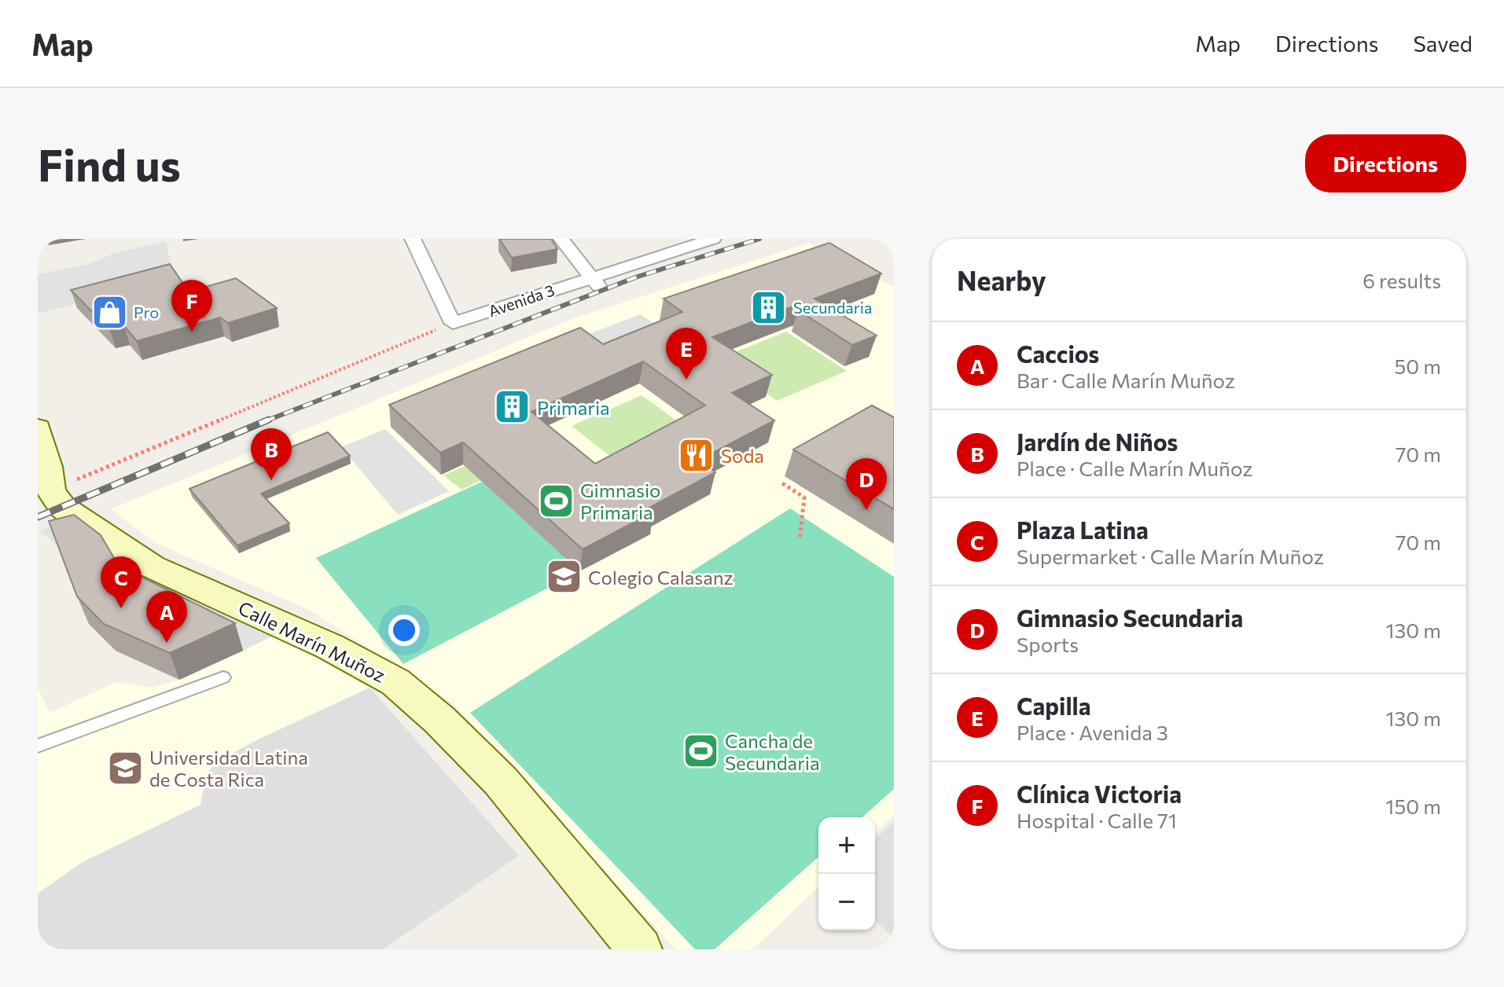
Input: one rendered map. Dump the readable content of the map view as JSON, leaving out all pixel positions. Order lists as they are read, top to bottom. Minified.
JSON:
{"streets":{"street":["Avenida 3","Calle Marín Muñoz"]},"places":{"building":["Secundaria","Primaria"],"shop":["Pro"],"restaurant":["Soda"],"sports":["Gimnasio Primaria","Cancha de Secundaria"],"school or university":["Colegio Calasanz","Universidad Latina de Costa Rica"]},"page":{"header":"Map","nav":["Map","Directions","Saved"],"buttons":"Directions","title":"Find us","heading":["Nearby","6 results"],"pins":["F","E","B","D","C","A"],"list":[{"mark":"A","name":"Caccios","note":"Bar · Calle Marín Muñoz","value":"50 m"},{"mark":"B","name":"Jardín de Niños","note":"Place · Calle Marín Muñoz","value":"70 m"},{"mark":"C","name":"Plaza Latina","note":"Supermarket · Calle Marín Muñoz","value":"70 m"},{"mark":"D","name":"Gimnasio Secundaria","note":"Sports","value":"130 m"},{"mark":"E","name":"Capilla","note":"Place · Avenida 3","value":"130 m"},{"mark":"F","name":"Clínica Victoria","note":"Hospital · Calle 71","value":"150 m"}],"map_buttons":["+","−"]}}
